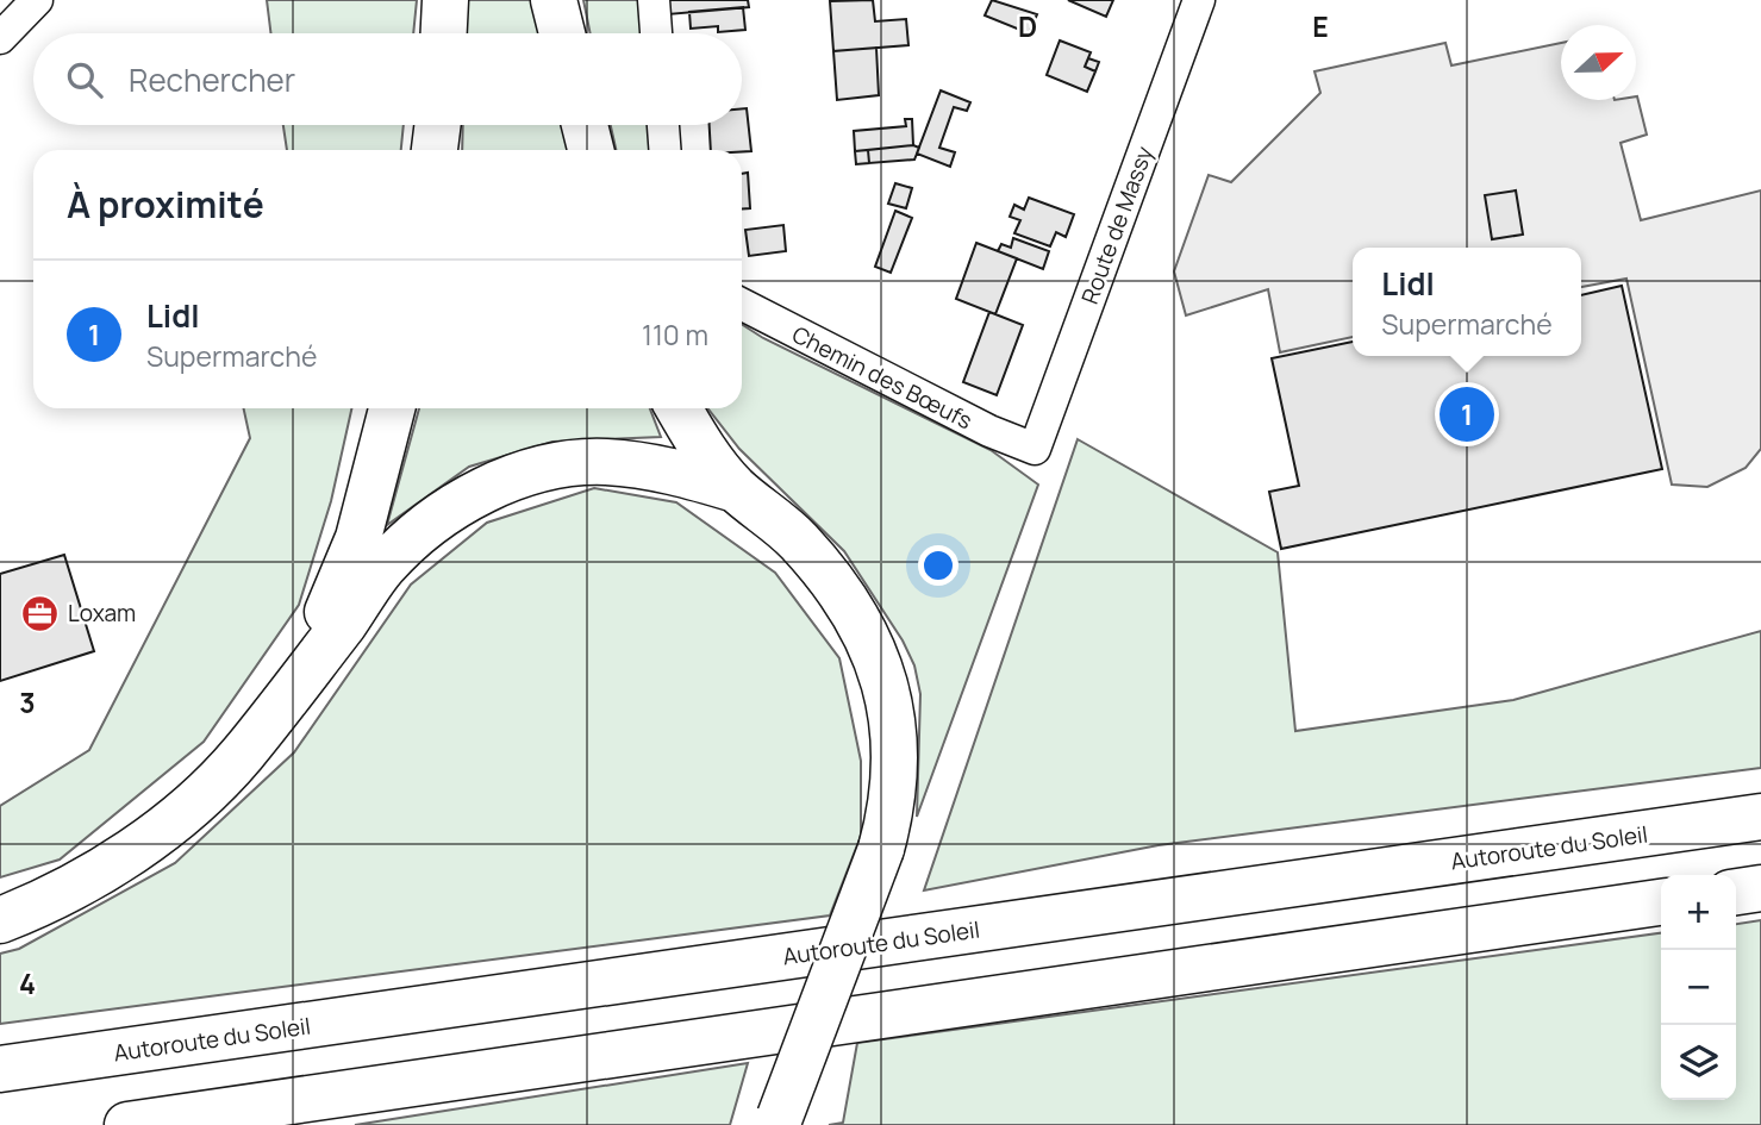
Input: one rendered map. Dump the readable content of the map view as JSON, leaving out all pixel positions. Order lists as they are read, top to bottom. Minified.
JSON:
{"streets":{"highway":["Autoroute du Soleil"],"street":["Route de Massy","Chemin des Bœufs"]},"crossings":[["Route de Massy","Chemin des Bœufs"]],"places":{"office":["Loxam"]},"north":"right","page":{"search":"Rechercher","heading":"À proximité","popup":["Lidl","Supermarché"],"list":[{"mark":"1","name":"Lidl","note":"Supermarché","value":"110 m"}],"pins":"1","map_buttons":["+","−"]},"grid":{"columns":["D","E"],"rows":["3","4"]}}
